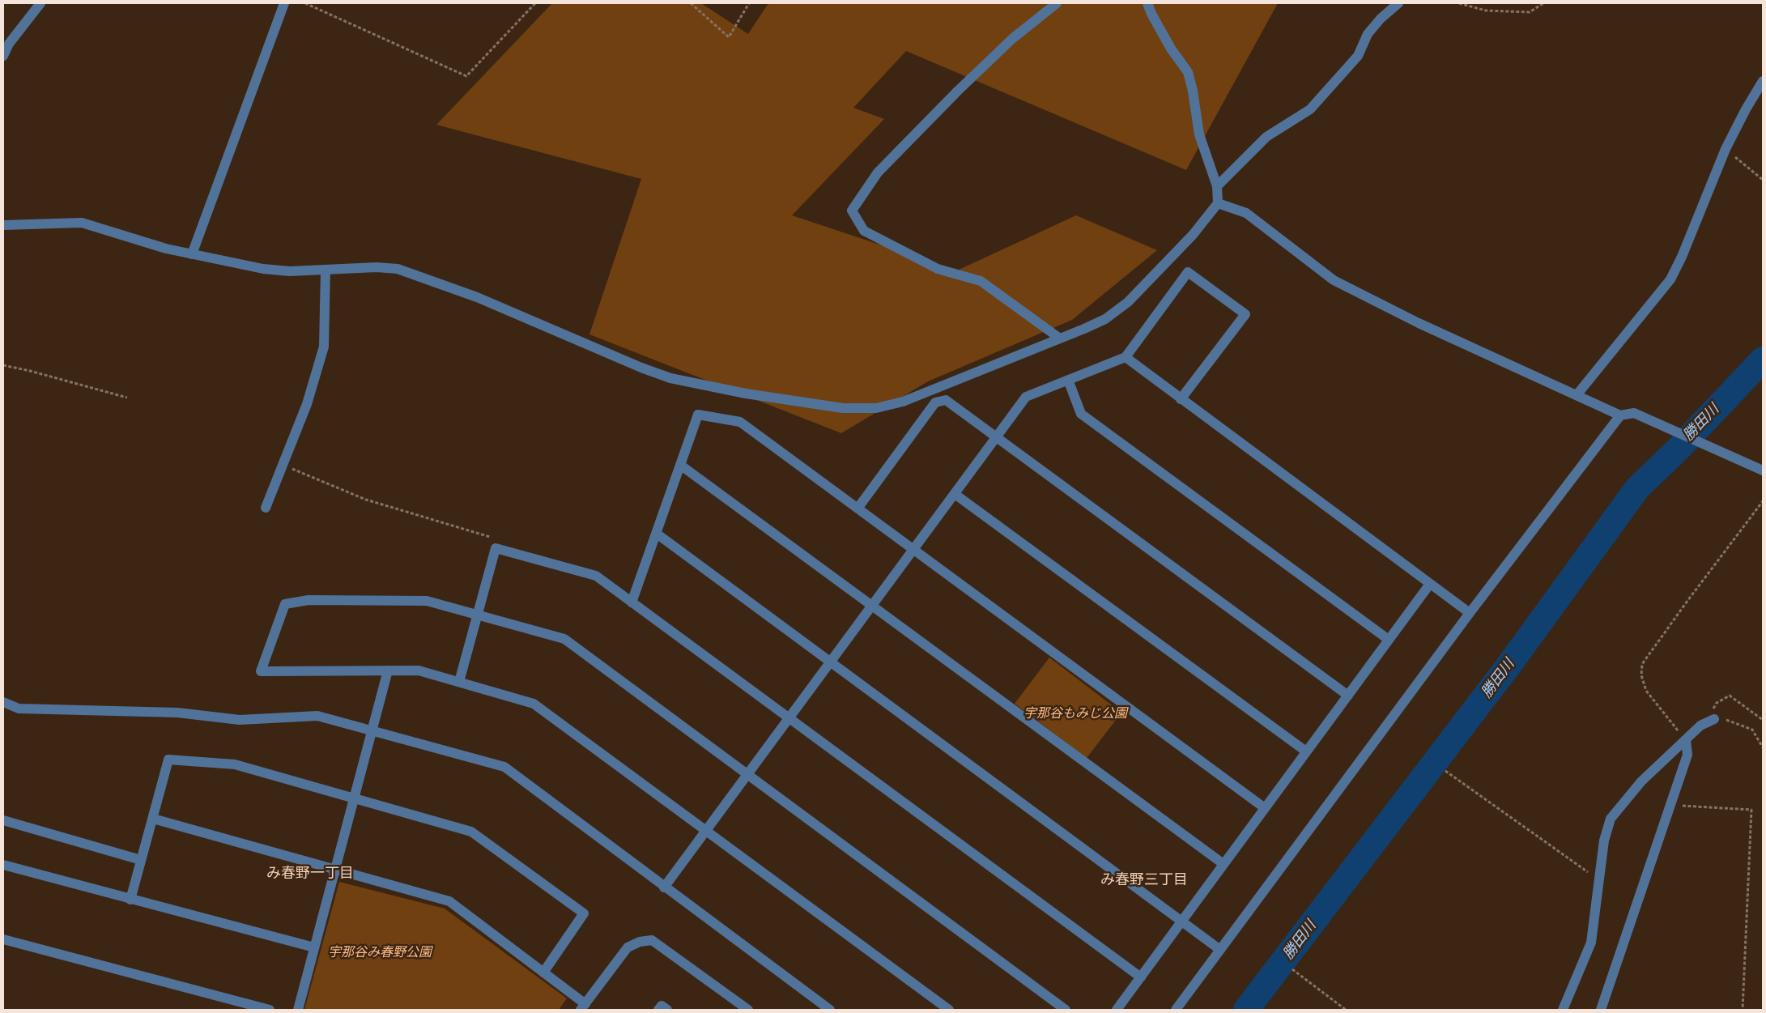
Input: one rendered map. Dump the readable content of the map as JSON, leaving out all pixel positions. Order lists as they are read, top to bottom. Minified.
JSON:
{"districts":["み春野一丁目","み春野三丁目"],"water":["勝田川"],"parks":["宇那谷もみじ公園","宇那谷み春野公園"]}
